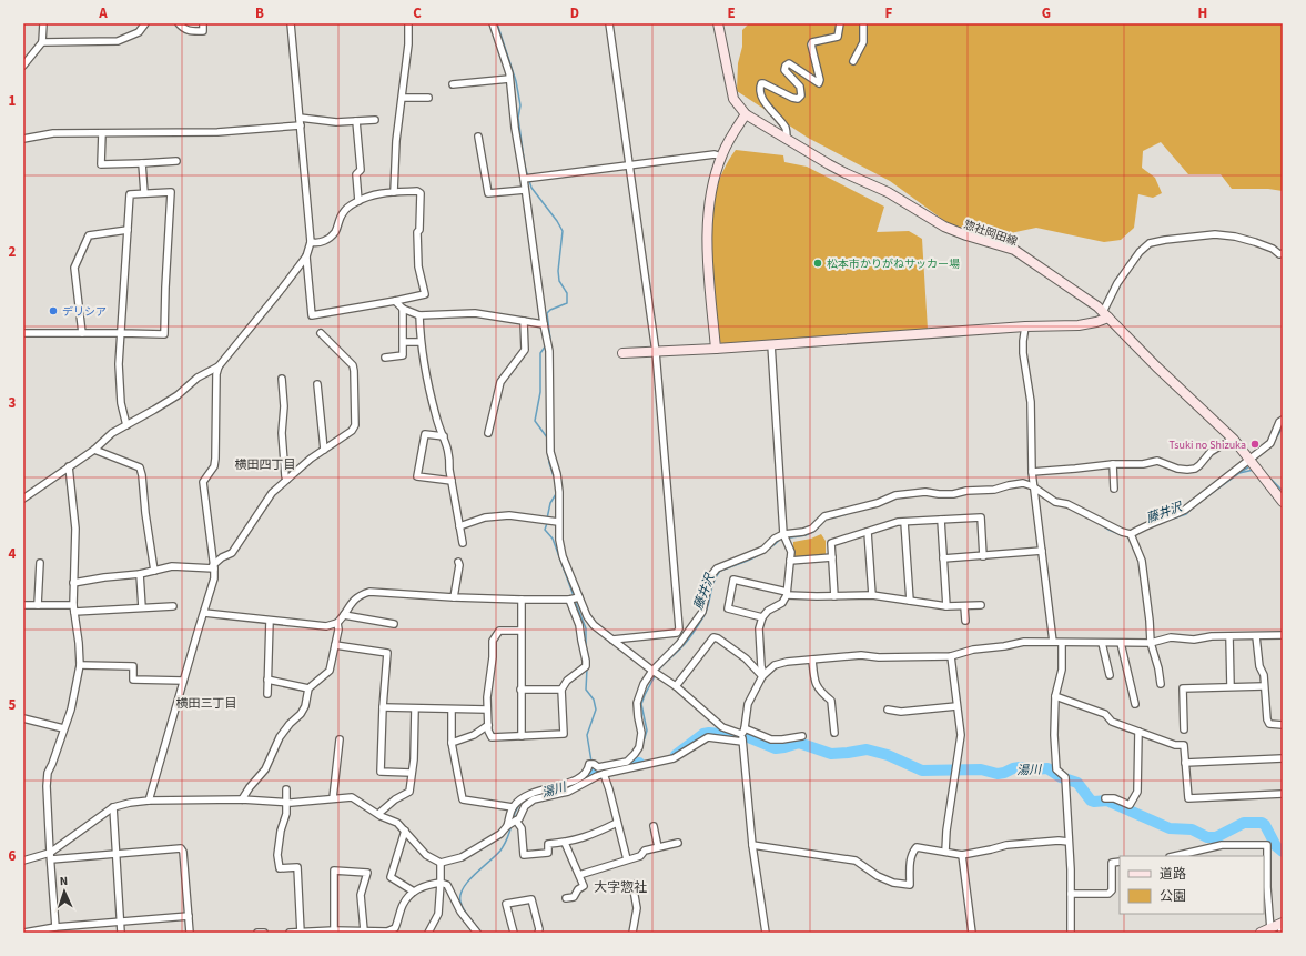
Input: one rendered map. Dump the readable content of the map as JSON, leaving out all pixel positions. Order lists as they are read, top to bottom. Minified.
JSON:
{"streets":{"main road":["惣社岡田線"]},"districts":["横田四丁目","横田三丁目","大字惣社"],"water":["藤井沢","湯川"],"places":["松本市かりがねサッカー場","デリシア","Tsuki no Shizuka"],"legend":["道路","公園"],"north":"top","grid":{"columns":["A","B","C","D","E","F","G","H"],"rows":["1","2","3","4","5","6"]}}
